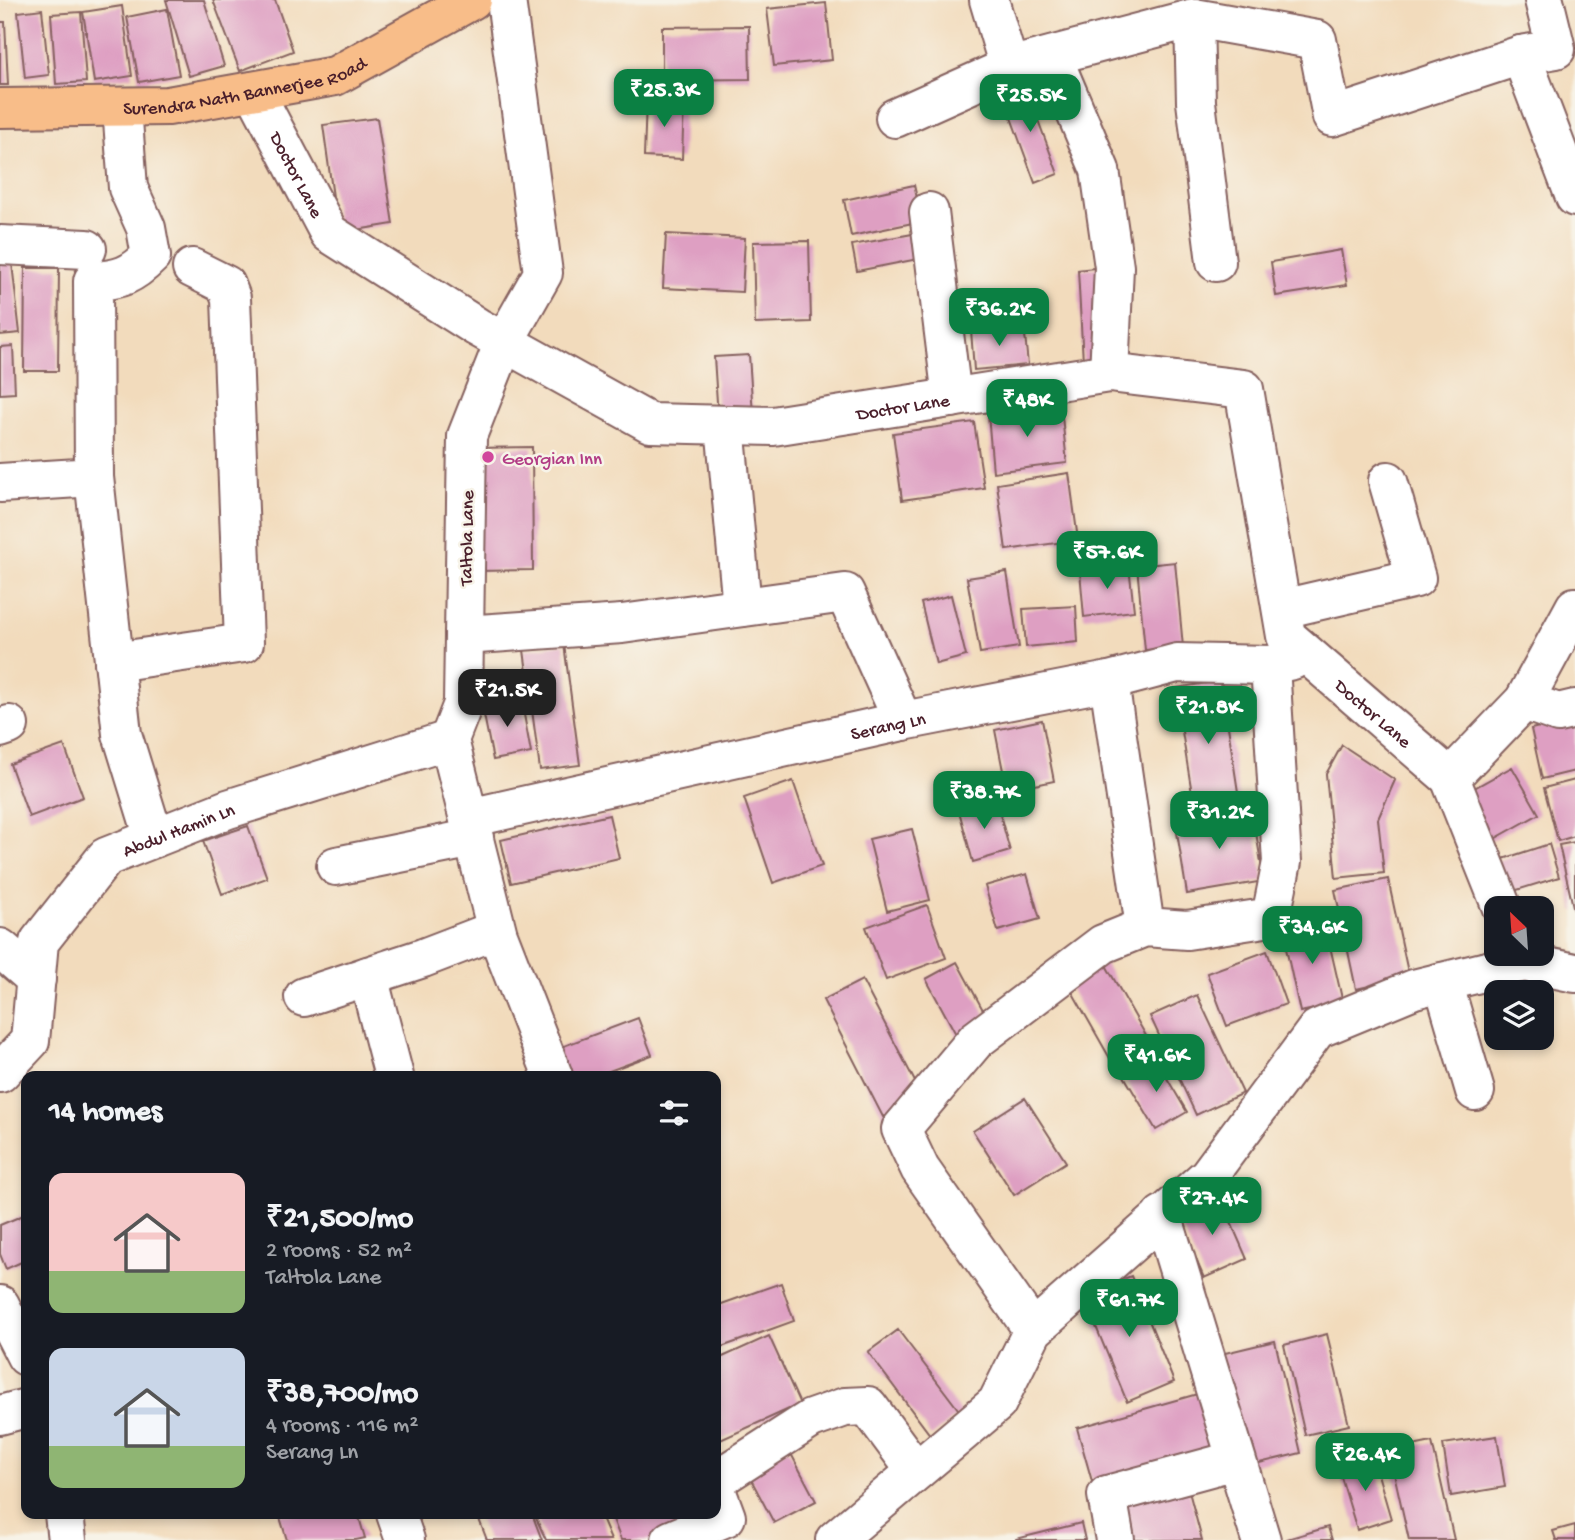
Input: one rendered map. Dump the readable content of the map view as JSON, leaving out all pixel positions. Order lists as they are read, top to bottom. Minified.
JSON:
{"streets":{"main road":["Surendra Nath Bannerjee Road"],"street":["Doctor Lane","Taltola Lane","Serang Ln","Abdul Hamin Ln"]},"crossings":[["Surendra Nath Bannerjee Road","Doctor Lane"],["Doctor Lane","Taltola Lane"],["Doctor Lane","Serang Ln"],["Taltola Lane","Abdul Hamin Ln"]],"places":["Georgian Inn"],"north":"top left","page":{"price":["₹25.3K","₹25.5K","₹36.2K","₹48K","₹57.6K","₹21.5K","₹21.8K","₹38.7K","₹31.2K","₹34.6K","₹41.6K","₹27.4K","₹61.7K","₹26.4K"],"heading":"14 homes","list":[{"name":"₹21,500/mo","note":"2 rooms · 52 m² · Taltola Lane"},{"name":"₹38,700/mo","note":"4 rooms · 116 m² · Serang Ln"}]}}
